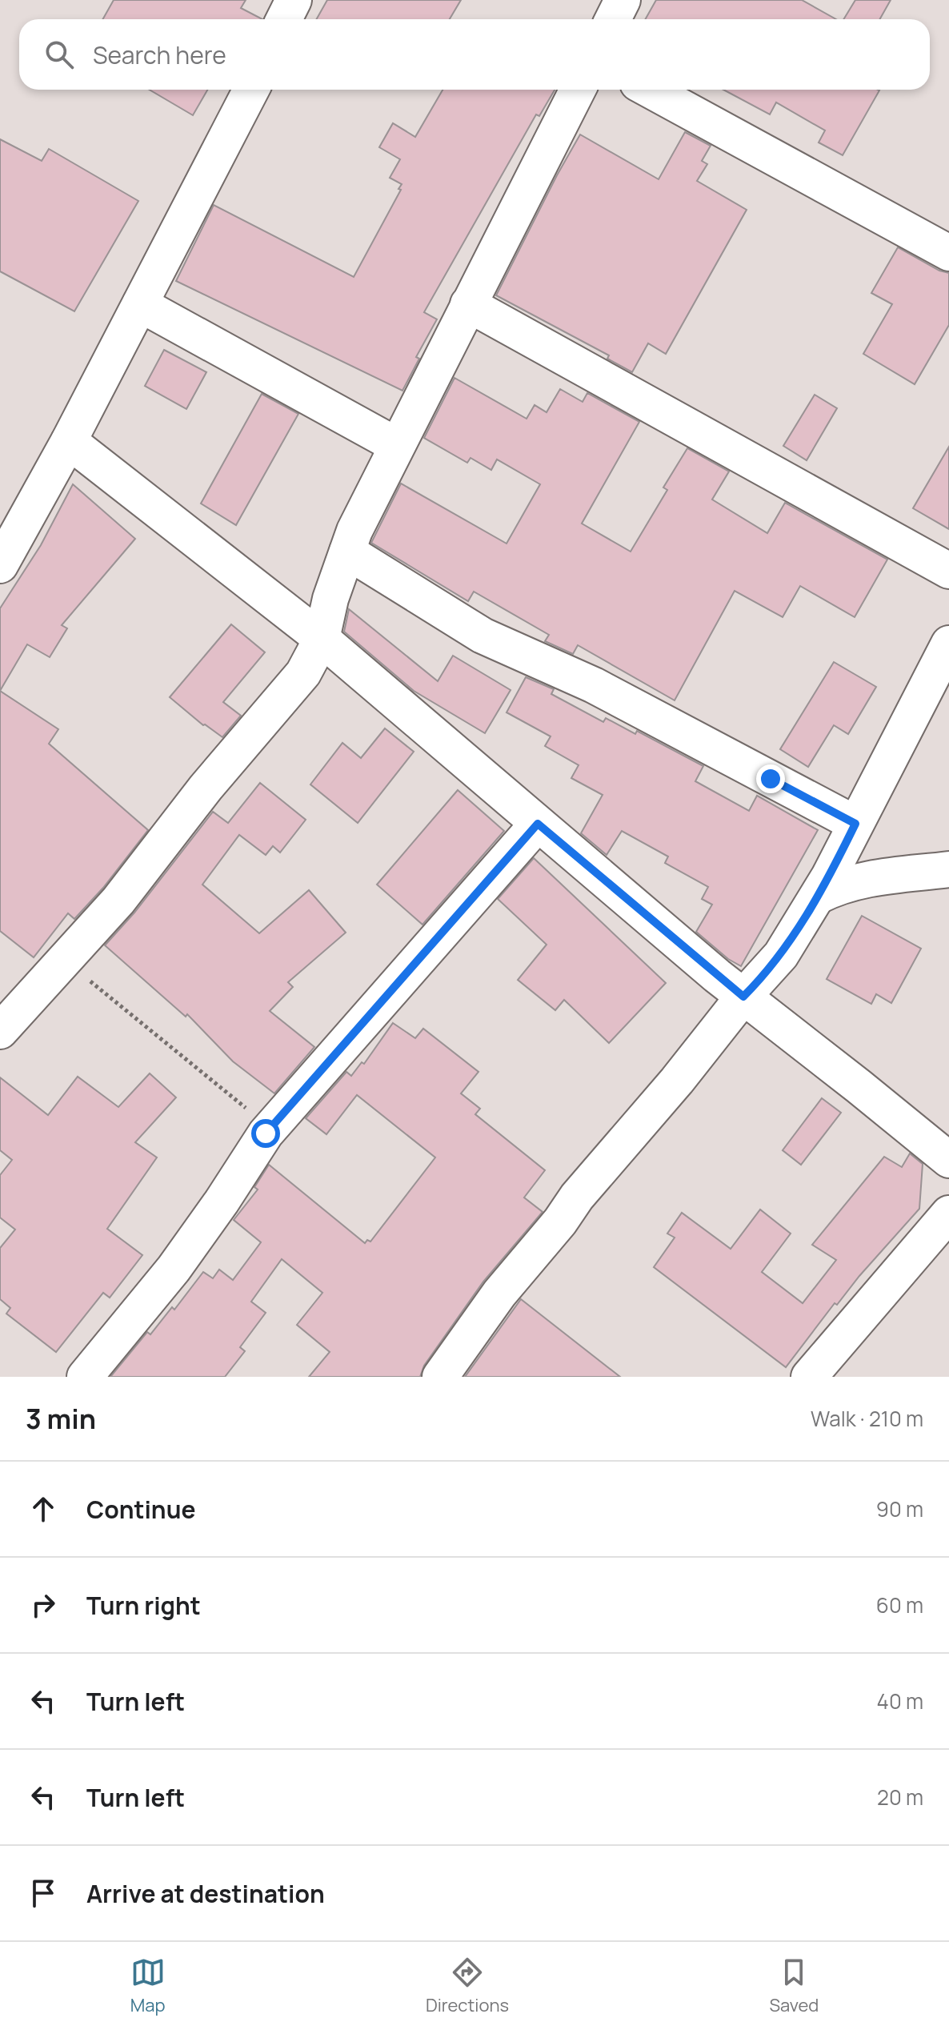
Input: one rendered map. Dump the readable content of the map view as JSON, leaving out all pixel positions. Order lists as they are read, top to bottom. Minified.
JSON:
{"page":{"search":"Search here","heading":["3 min","Walk · 210 m"],"list":[["Continue","90 m"],["Turn right","60 m"],["Turn left","40 m"],["Turn left","20 m"],"Arrive at destination"],"nav":["Map","Directions","Saved"]}}
